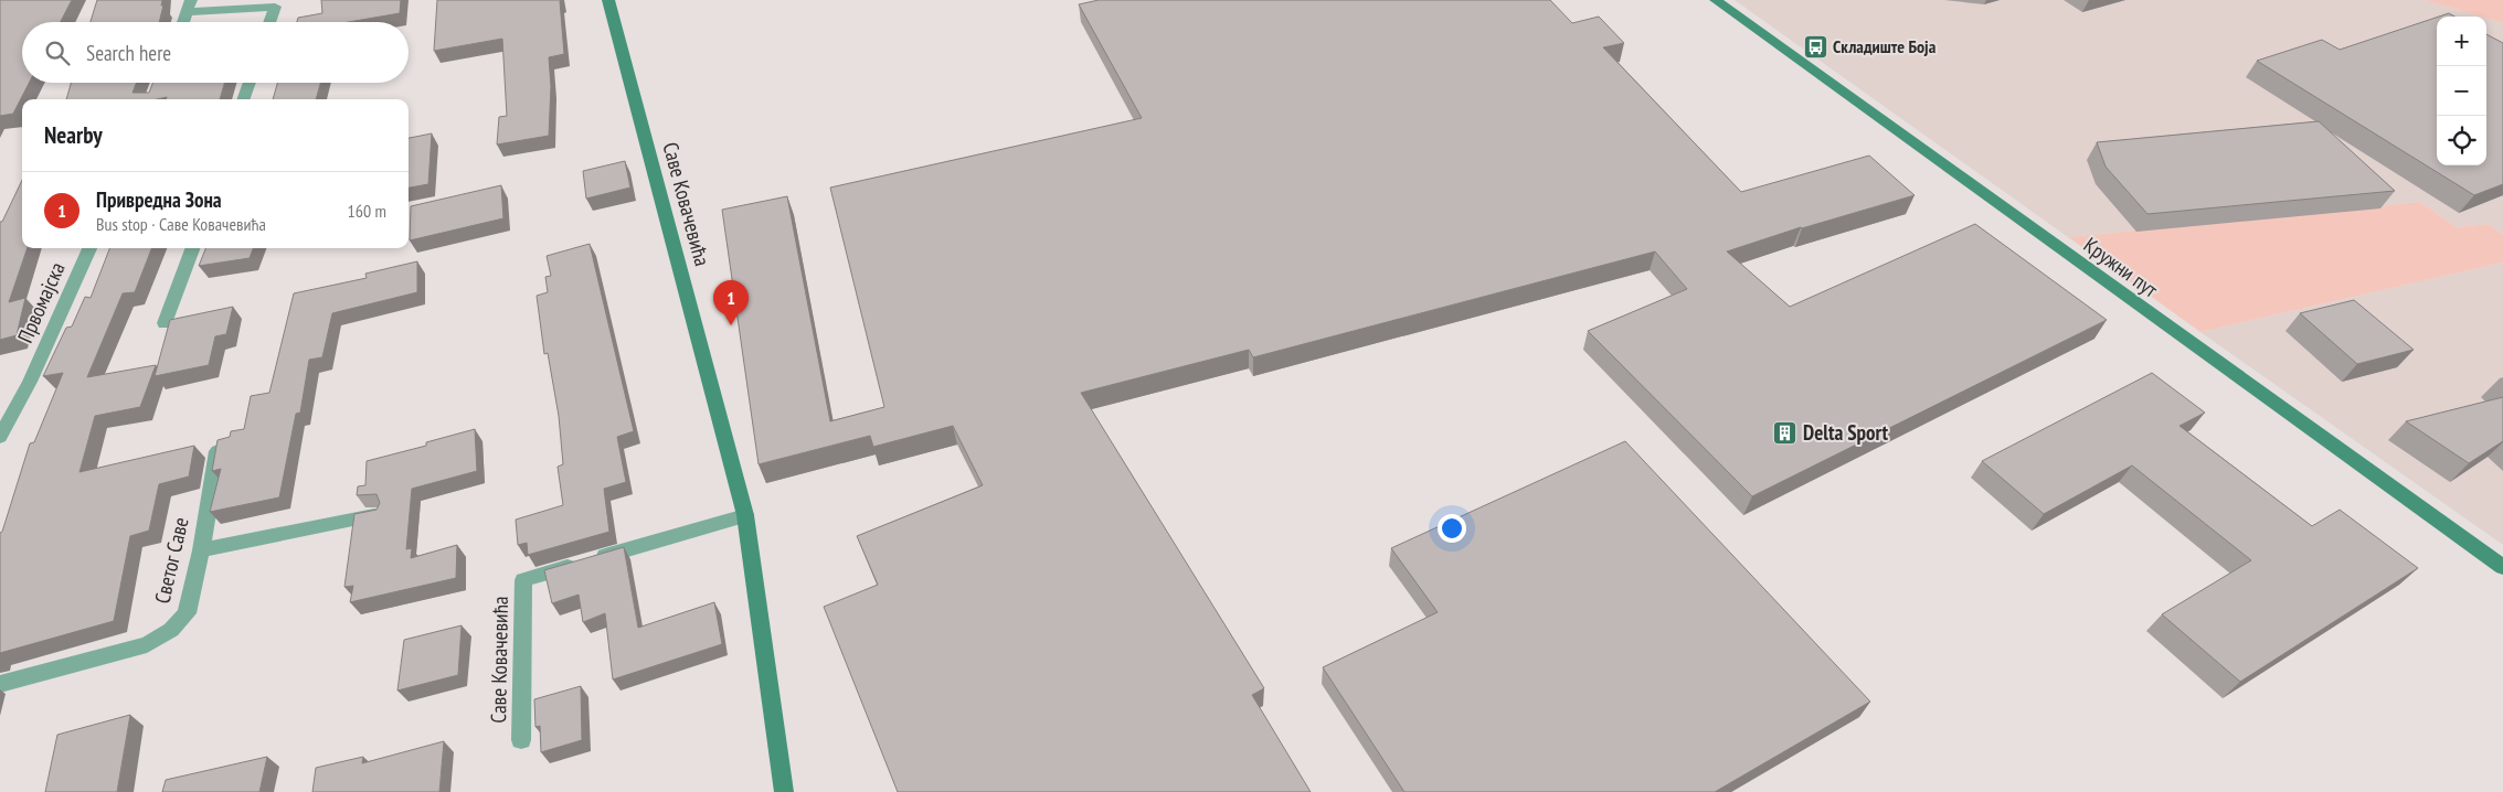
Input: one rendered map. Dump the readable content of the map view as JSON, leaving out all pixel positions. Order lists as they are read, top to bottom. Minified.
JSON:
{"streets":{"street":["Саве Ковачевића","Кружни пут","Првомајска","Светог Саве"]},"places":{"bus stop":["Складиште Боја"],"building":["Delta Sport"]},"page":{"map_buttons":["+","−"],"search":"Search here","heading":"Nearby","list":[{"mark":"1","name":"Привредна Зона","note":"Bus stop · Саве Ковачевића","value":"160 m"}],"pins":"1"}}
